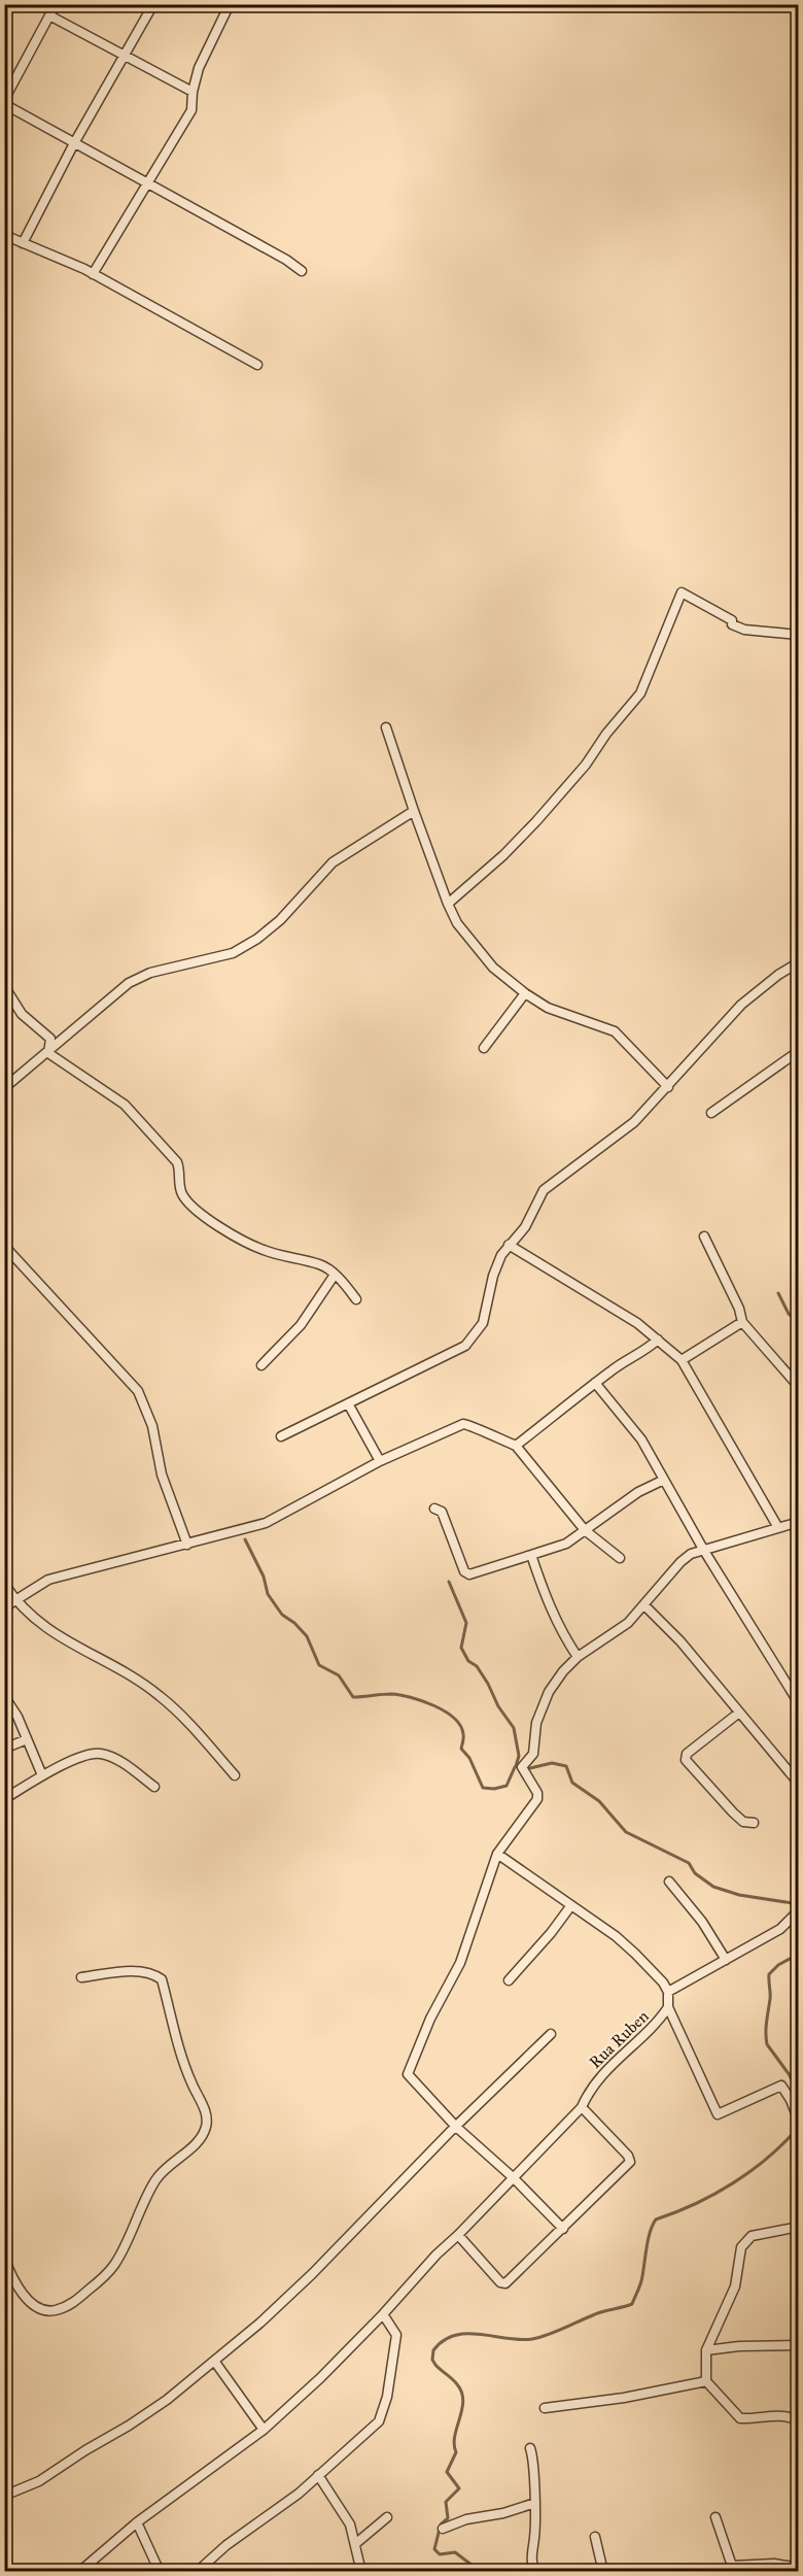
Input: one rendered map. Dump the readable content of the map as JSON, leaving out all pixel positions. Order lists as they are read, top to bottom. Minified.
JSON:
{"streets":{"street":["Rua Ruben"]}}
